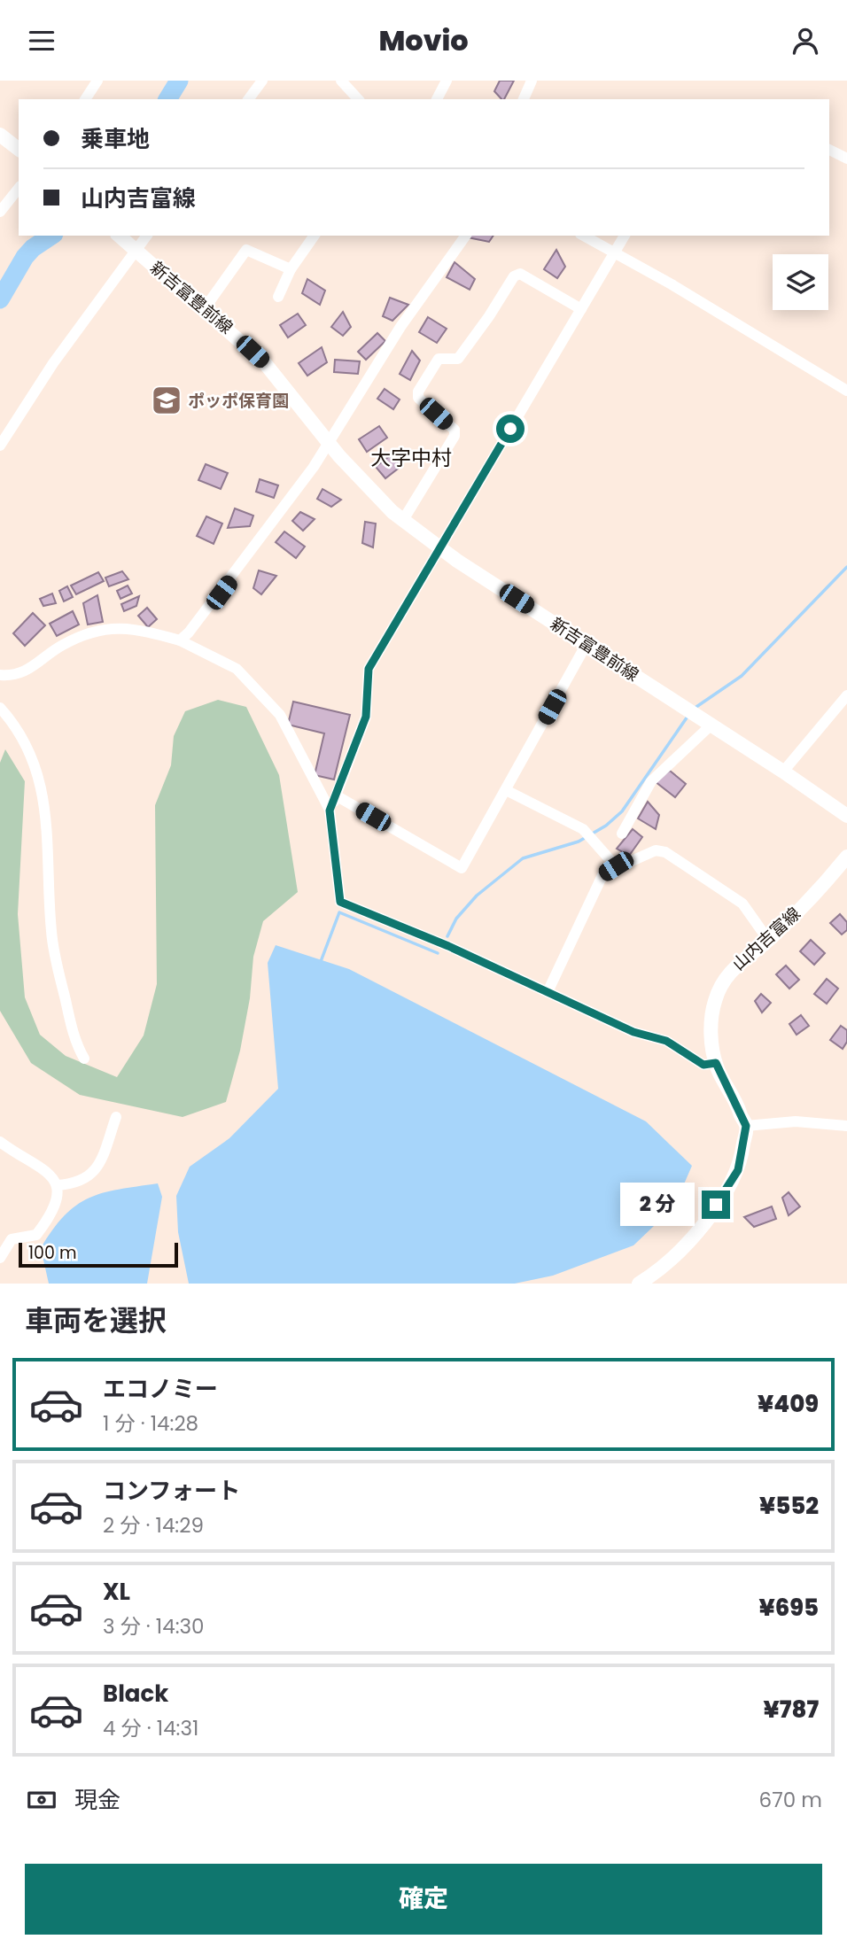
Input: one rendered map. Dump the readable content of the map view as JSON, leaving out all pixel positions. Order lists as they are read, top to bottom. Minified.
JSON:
{"streets":{"main road":["新吉富豊前線","山内吉富線"]},"districts":["大字中村"],"places":{"school or university":["ポッポ保育園"]},"scale_bar":"100 m","page":{"header":"Movio","banner":["乗車地","山内吉富線"],"bubble":"2 分","scale":"100 m","heading":"車両を選択","list":[{"name":"エコノミー","note":"1 分 · 14:28","value":"¥409"},{"name":"コンフォート","note":"2 分 · 14:29","value":"¥552"},{"name":"XL","note":"3 分 · 14:30","value":"¥695"},{"name":"Black","note":"4 分 · 14:31","value":"¥787"}],"pay":["現金","670 m"],"buttons":"確定"}}
